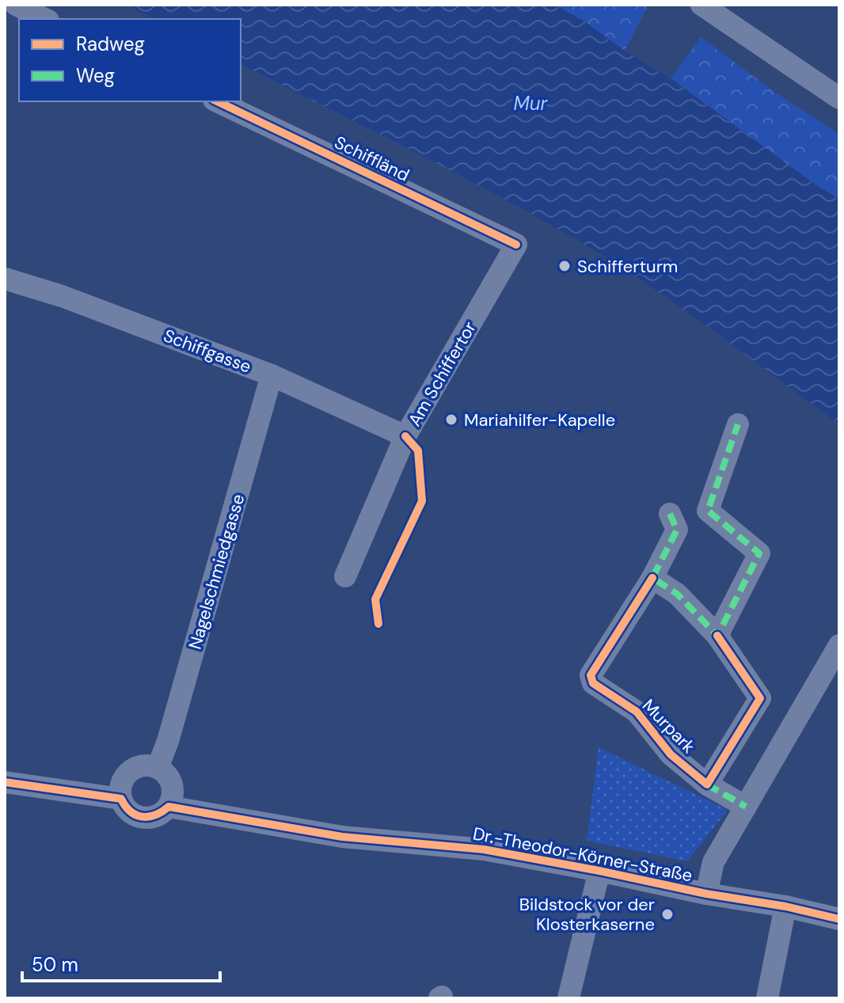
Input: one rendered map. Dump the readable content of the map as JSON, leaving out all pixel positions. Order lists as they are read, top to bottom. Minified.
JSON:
{"streets":{"street":["Schiffländ","Schiffgasse","Am Schiffertor","Nagelschmiedgasse","Murpark","Dr.-Theodor-Körner-Straße"]},"crossings":[["Schiffländ","Am Schiffertor"],["Schiffgasse","Am Schiffertor"],["Schiffgasse","Nagelschmiedgasse"],["Nagelschmiedgasse","Dr.-Theodor-Körner-Straße"]],"water":["Mur"],"places":["Schifferturm","Mariahilfer-Kapelle","Bildstock vor der Klosterkaserne"],"legend":["Radweg","Weg"],"scale_bar":"50 m"}
